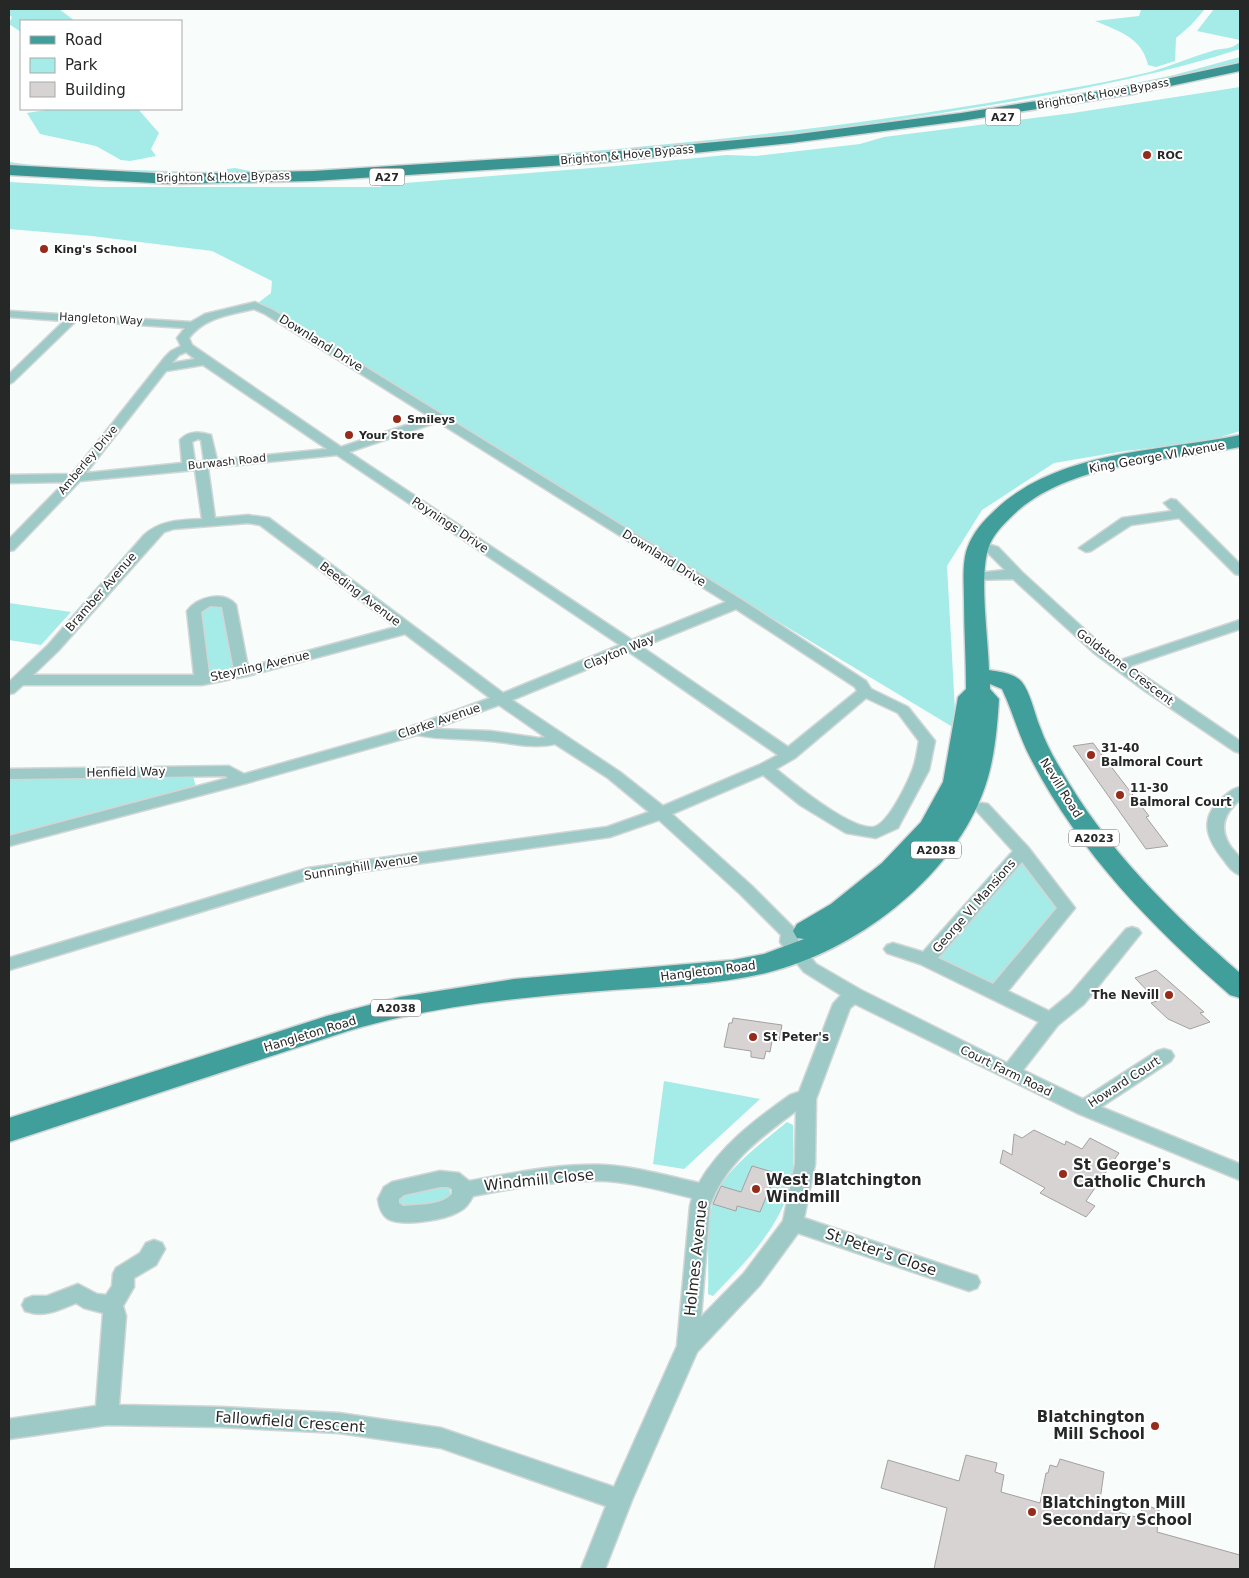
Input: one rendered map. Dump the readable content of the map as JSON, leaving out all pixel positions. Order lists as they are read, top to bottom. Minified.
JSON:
{"streets":{"highway":["Brighton & Hove Bypass","A27"],"main road":["King George VI Avenue","Nevill Road","A2023","A2038","Hangleton Road"],"street":["Hangleton Way","Downland Drive","Amberley Drive","Burwash Road","Poynings Drive","Bramber Avenue","Beeding Avenue","Clayton Way","Steyning Avenue","Goldstone Crescent","Clarke Avenue","Henfield Way","Sunninghill Avenue","George VI Mansions","Court Farm Road","Howard Court","Windmill Close","St Peter's Close","Holmes Avenue","Fallowfield Crescent"]},"crossings":[["Brighton & Hove Bypass","A27"],["Downland Drive","Burwash Road"],["Downland Drive","Clayton Way"],["King George VI Avenue","Goldstone Crescent"],["King George VI Avenue","Nevill Road"],["King George VI Avenue","Hangleton Road"],["King George VI Avenue","Court Farm Road"],["Amberley Drive","Burwash Road"],["Amberley Drive","Poynings Drive"],["Burwash Road","Poynings Drive"],["Poynings Drive","Clayton Way"],["Bramber Avenue","Beeding Avenue"],["Bramber Avenue","Steyning Avenue"],["Beeding Avenue","Clayton Way"],["Beeding Avenue","Steyning Avenue"],["Beeding Avenue","Clarke Avenue"],["Clayton Way","Clarke Avenue"],["Clarke Avenue","Henfield Way"],["Hangleton Road","Court Farm Road"],["Court Farm Road","Howard Court"],["Court Farm Road","Holmes Avenue"],["Windmill Close","Holmes Avenue"],["St Peter's Close","Holmes Avenue"],["Holmes Avenue","Fallowfield Crescent"]],"places":["ROC","King's School","Smileys","Your Store","31-40 Balmoral Court","11-30 Balmoral Court","The Nevill","St Peter's","St George's Catholic Church","West Blatchington Windmill","Blatchington Mill School","Blatchington Mill Secondary School"],"legend":["Road","Park","Building"]}
